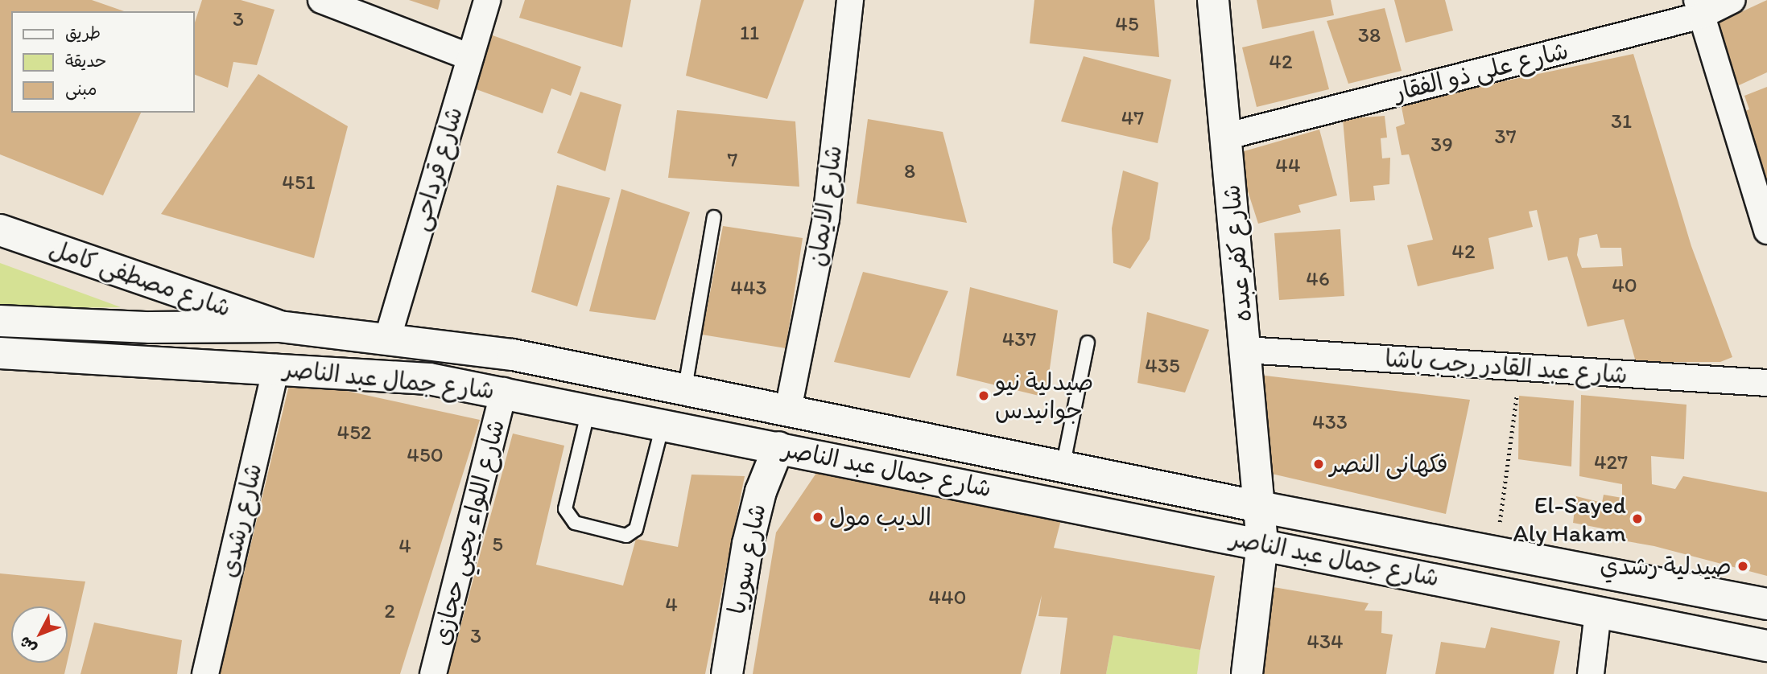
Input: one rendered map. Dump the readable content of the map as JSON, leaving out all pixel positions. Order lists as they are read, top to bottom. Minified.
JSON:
{"streets":{"main road":["شارع كفر عبده","شارع مصطفى كامل","شارع جمال عبد الناصر","شارع سوريا"],"street":["شارع على ذو الفقار","شارع قرداحى","شارع الايمان","شارع عبد القادر رجب باشا","شارع رشدى","شارع اللواء يحيي حجازى"]},"crossings":[["شارع على ذو الفقار","شارع كفر عبده"],["شارع قرداحى","شارع جمال عبد الناصر"],["شارع الايمان","شارع جمال عبد الناصر"],["شارع كفر عبده","شارع عبد القادر رجب باشا"],["شارع كفر عبده","شارع جمال عبد الناصر"],["شارع مصطفى كامل","شارع جمال عبد الناصر"],["شارع جمال عبد الناصر","شارع رشدى"],["شارع جمال عبد الناصر","شارع اللواء يحيي حجازى"],["شارع جمال عبد الناصر","شارع سوريا"]],"places":["صيدلية نيو جوانيدس","فكهانى النصر","الديب مول","El-Sayed Aly Hakam","صيدلية رشدي"],"house_numbers":["3","45","11","38","42","47","31","37","39","7","44","8","451","42","46","40","443","437","435","433","452","450","427","5","4","440","4","2","3","434"],"legend":["طريق","حديقة","مبنى"],"north":"bottom left"}
